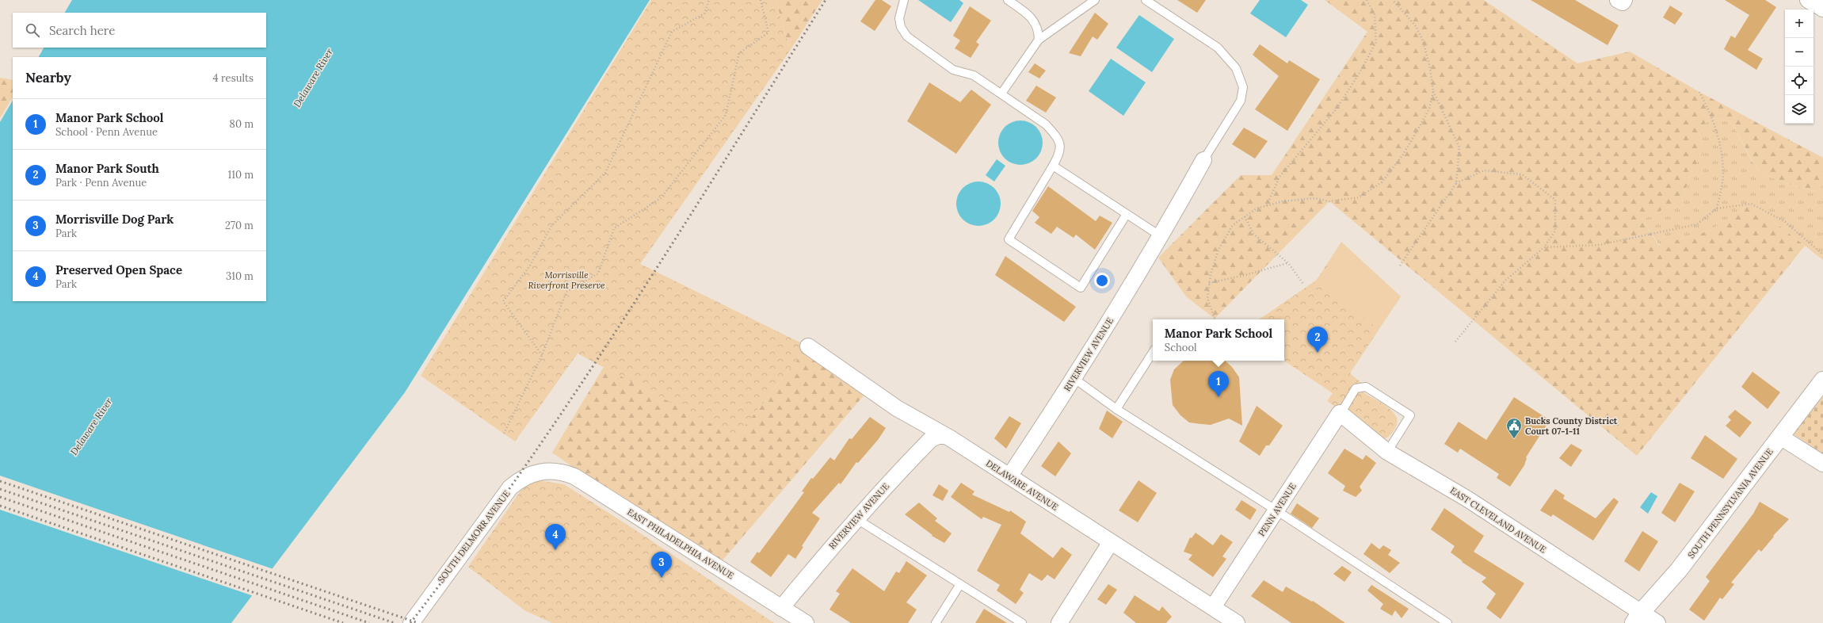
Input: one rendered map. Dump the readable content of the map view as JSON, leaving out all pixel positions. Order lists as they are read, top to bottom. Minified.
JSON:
{"streets":{"main road":["SOUTH PENNSYLVANIA AVENUE"],"street":["RIVERVIEW AVENUE","DELAWARE AVENUE","PENN AVENUE","EAST CLEVELAND AVENUE","SOUTH DELMORR AVENUE","EAST PHILADELPHIA AVENUE"]},"crossings":[["RIVERVIEW AVENUE","DELAWARE AVENUE"],["RIVERVIEW AVENUE","EAST PHILADELPHIA AVENUE"],["DELAWARE AVENUE","PENN AVENUE"],["SOUTH PENNSYLVANIA AVENUE","EAST CLEVELAND AVENUE"],["PENN AVENUE","EAST CLEVELAND AVENUE"],["SOUTH DELMORR AVENUE","EAST PHILADELPHIA AVENUE"]],"water":["Delaware River"],"parks":["Morrisville Riverfront Preserve"],"places":{"public building":["Bucks County District Court 07-1-11"]},"page":{"map_buttons":["+","−"],"search":"Search here","heading":["Nearby","4 results"],"list":[{"mark":"1","name":"Manor Park School","note":"School · Penn Avenue","value":"80 m"},{"mark":"2","name":"Manor Park South","note":"Park · Penn Avenue","value":"110 m"},{"mark":"3","name":"Morrisville Dog Park","note":"Park","value":"270 m"},{"mark":"4","name":"Preserved Open Space","note":"Park","value":"310 m"}],"popup":["Manor Park School","School"],"pins":["2","1","4","3"]}}
